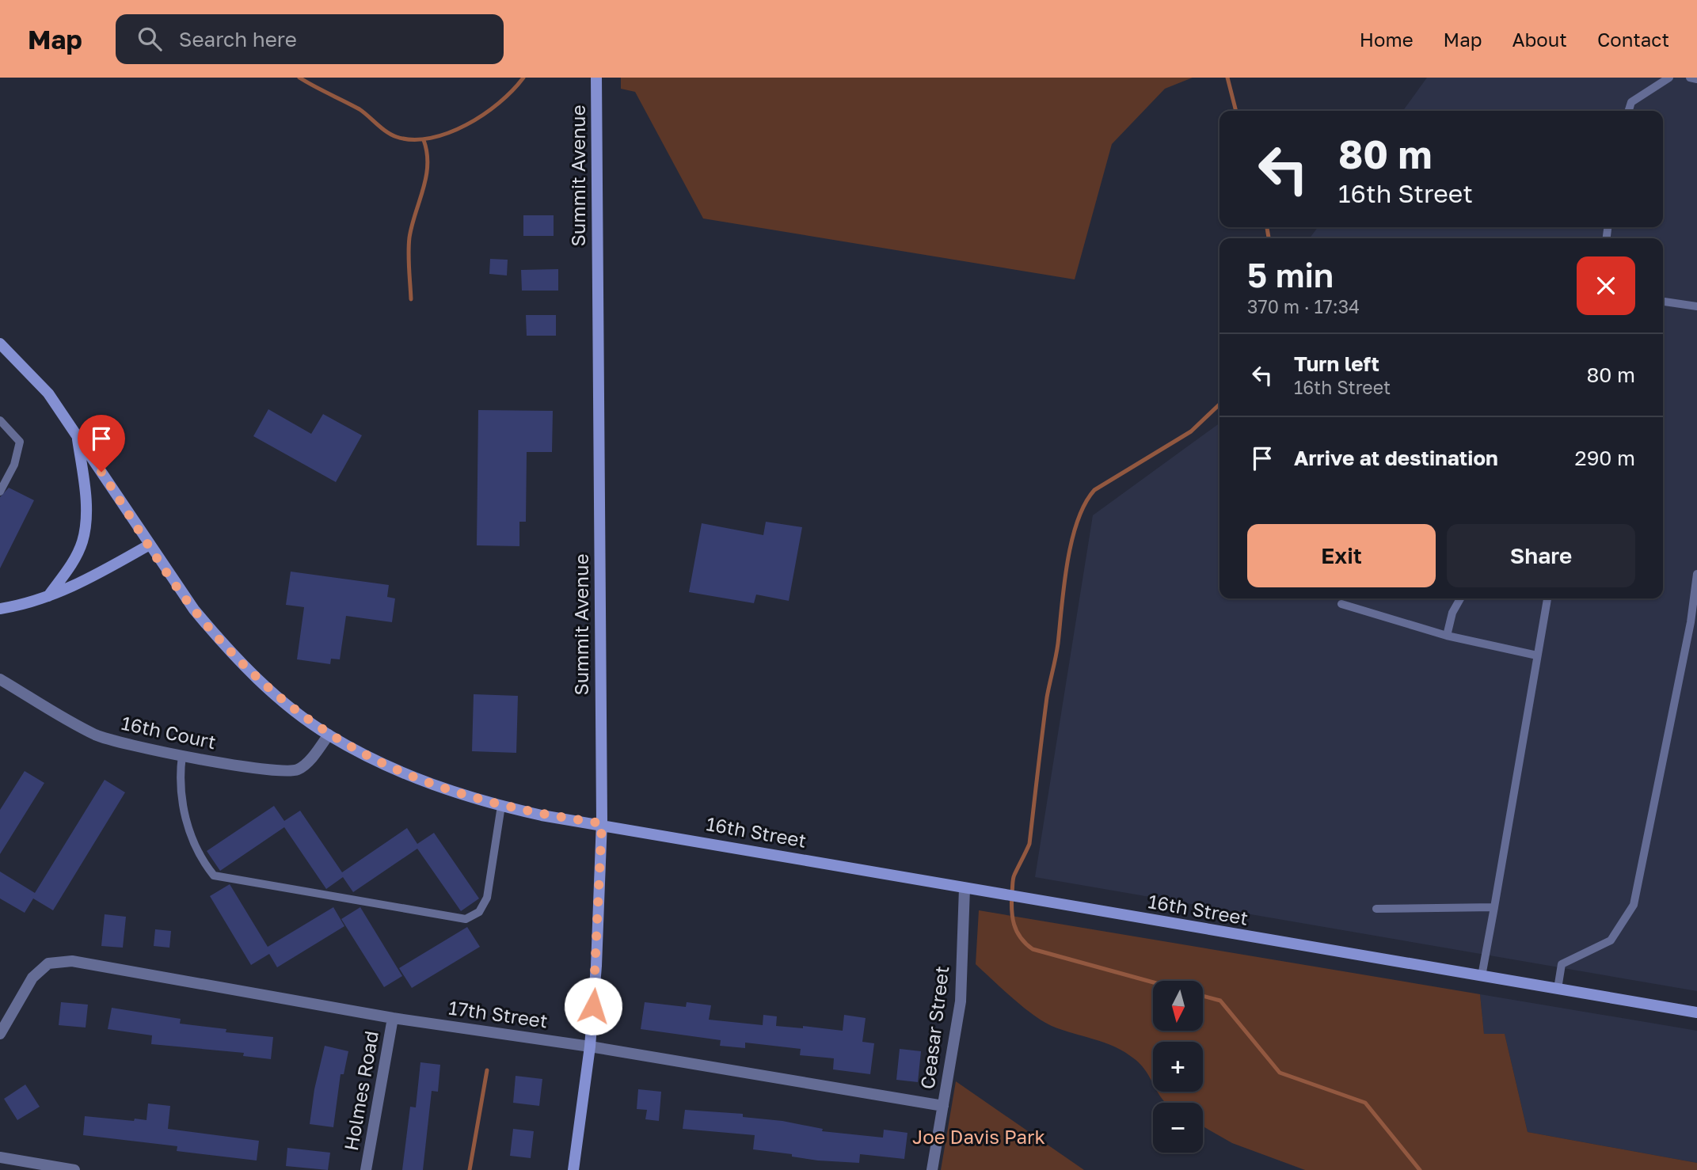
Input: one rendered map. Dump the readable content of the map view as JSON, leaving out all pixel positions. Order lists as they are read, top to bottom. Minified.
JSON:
{"streets":{"main road":["Summit Avenue","16th Street"],"street":["16th Court","17th Street","Ceasar Street","Holmes Road"]},"crossings":[["Summit Avenue","16th Street"],["Summit Avenue","17th Street"],["16th Court","16th Street"],["16th Street","Ceasar Street"],["17th Street","Ceasar Street"],["17th Street","Holmes Road"]],"parks":["Joe Davis Park"],"north":"bottom","page":{"header":"Map","search":"Search here","nav":["Home","Map","About","Contact"],"turn":["80 m","16th Street"],"heading":["5 min","370 m · 17:34"],"list":[{"name":"Turn left","note":"16th Street","value":"80 m"},{"name":"Arrive at destination","value":"290 m"}],"buttons":["Exit","Share"],"map_buttons":["+","−"]}}
